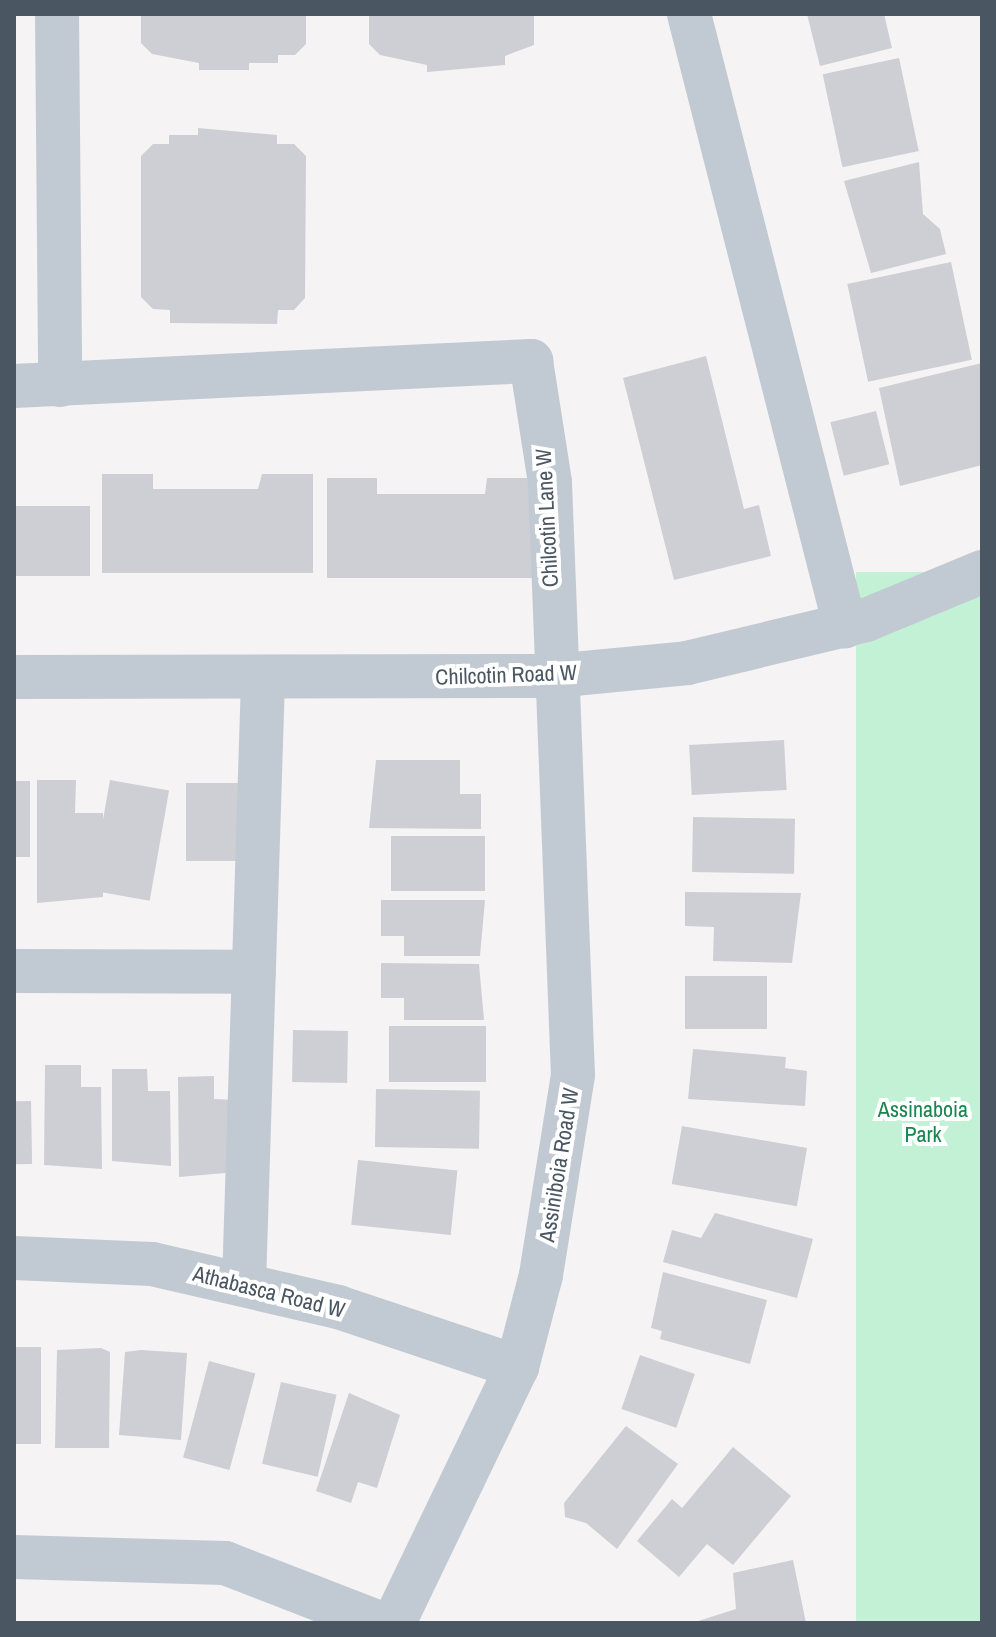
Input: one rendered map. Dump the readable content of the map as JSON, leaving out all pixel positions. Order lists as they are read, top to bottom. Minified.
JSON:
{"streets":{"street":["Chilcotin Lane W","Chilcotin Road W","Assiniboia Road W","Athabasca Road W"]},"crossings":[["Chilcotin Lane W","Chilcotin Road W"],["Chilcotin Lane W","Assiniboia Road W"],["Chilcotin Road W","Assiniboia Road W"],["Assiniboia Road W","Athabasca Road W"]],"parks":["Assinaboia Park"]}
